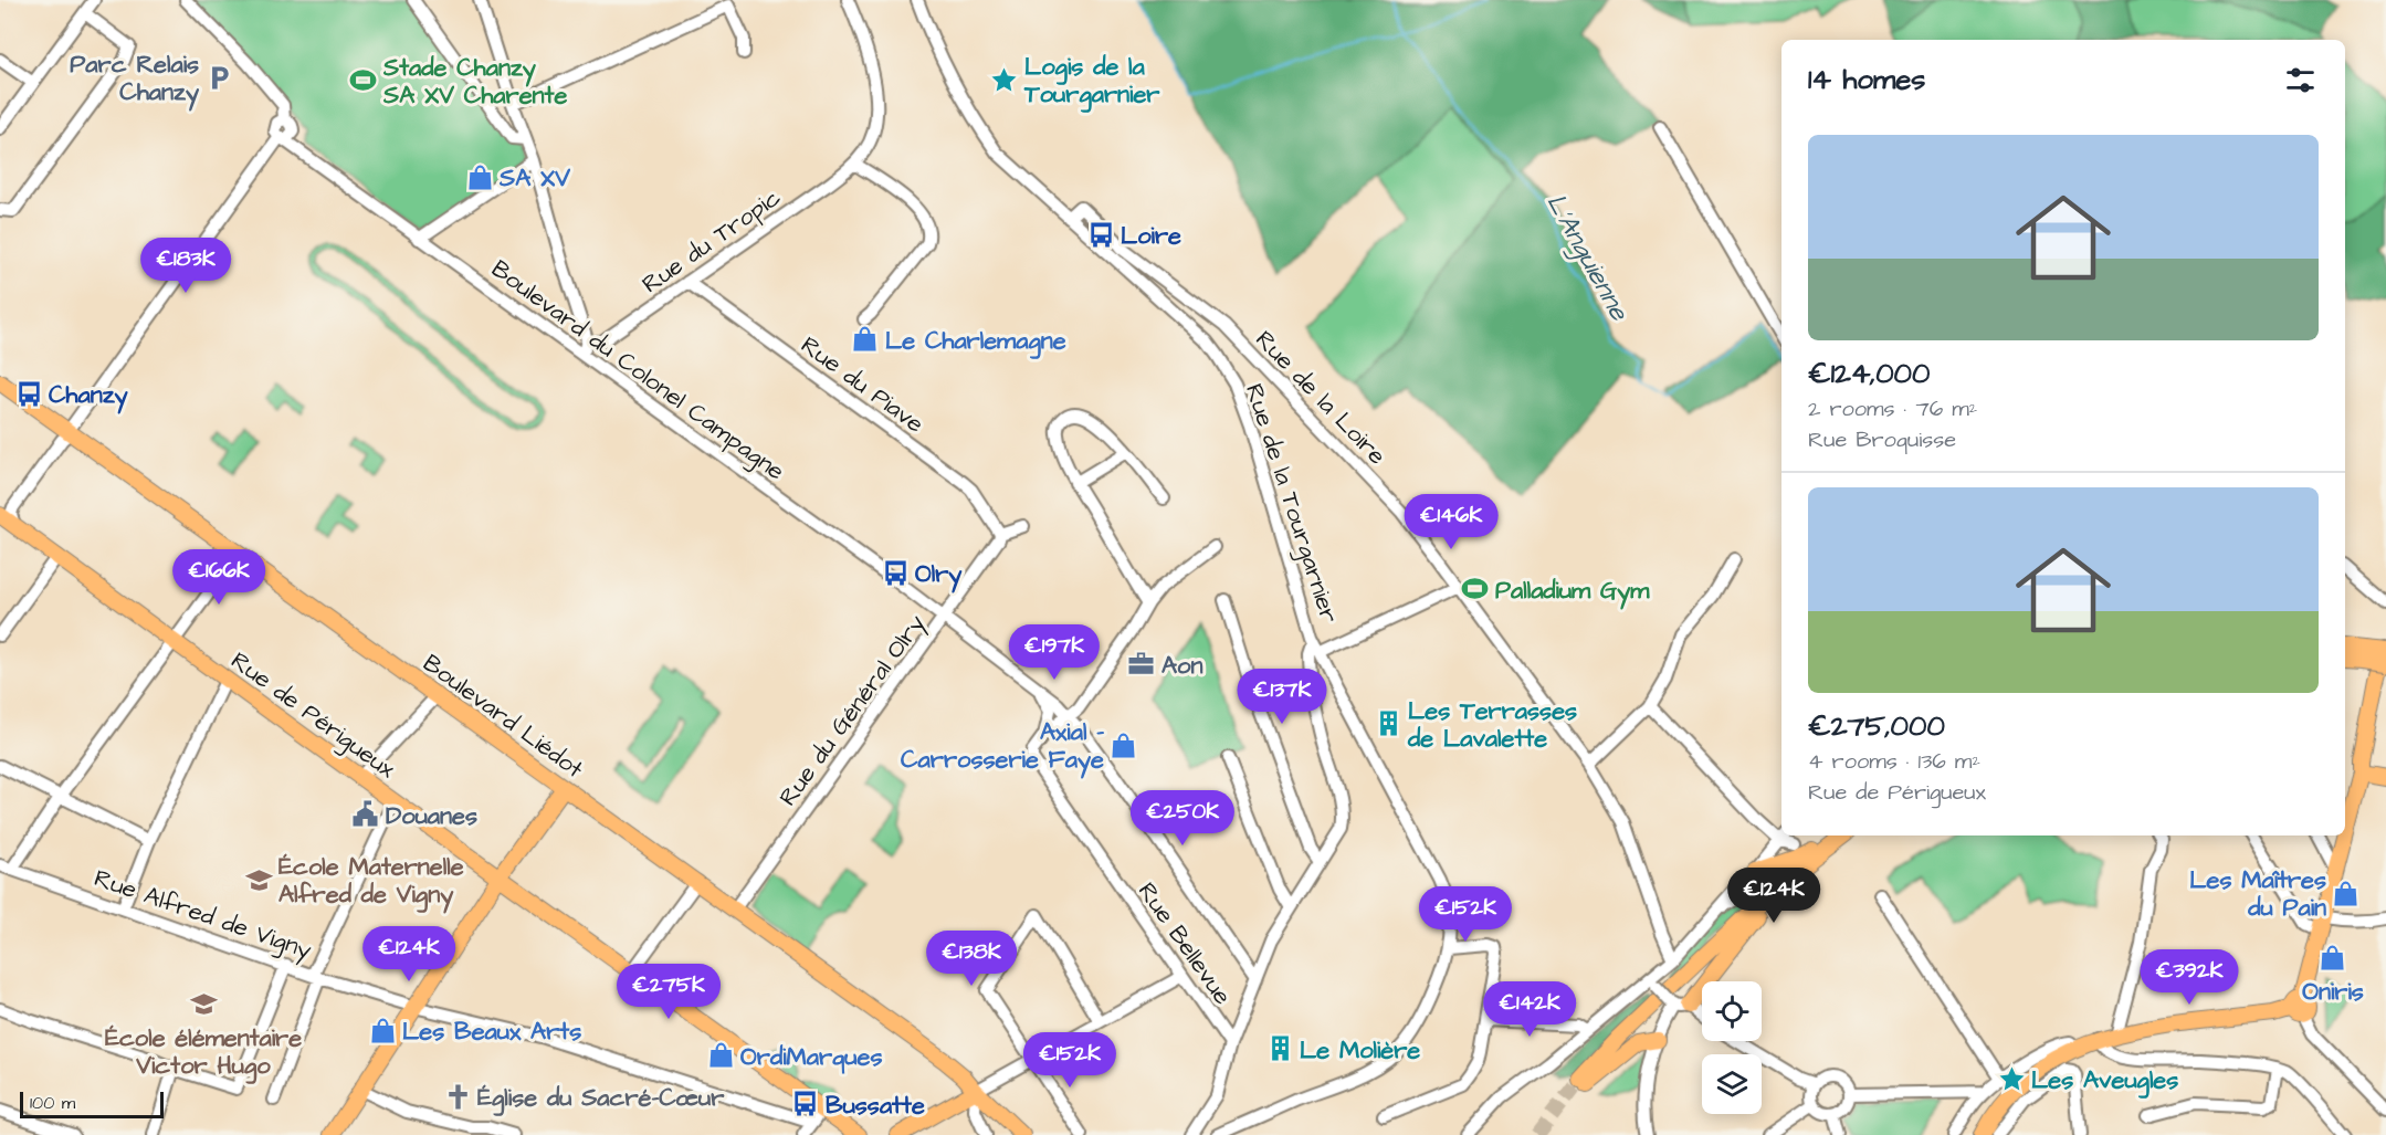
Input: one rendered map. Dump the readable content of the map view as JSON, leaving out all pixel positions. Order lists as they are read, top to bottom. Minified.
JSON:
{"streets":{"main road":["Rue de Périgueux","Boulevard Liédot"],"street":["Rue du Tropic","Boulevard du Colonel Campagne","Rue du Piave","Rue de la Loire","Rue de la Tourgarnier","Rue du Général Olry","Rue Alfred de Vigny","Rue Bellevue"]},"crossings":[["Rue du Tropic","Boulevard du Colonel Campagne"],["Rue du Tropic","Rue du Piave"],["Boulevard du Colonel Campagne","Rue de la Tourgarnier"],["Boulevard du Colonel Campagne","Rue du Général Olry"],["Rue du Piave","Rue du Général Olry"],["Rue de la Loire","Rue de la Tourgarnier"],["Rue de la Tourgarnier","Rue Bellevue"],["Rue du Général Olry","Boulevard Liédot"]],"water":["L'Anguienne"],"places":{"parking":["Parc Relais Chanzy"],"place":["Logis de la Tourgarnier","Les Aveugles"],"sports":["Stade Chanzy SA XV Charente","Palladium Gym"],"shop":["SA XV","Le Charlemagne","Axial - Carrosserie Faye","Les Maîtres du Pain","Oniris","Les Beaux Arts","OrdiMarques"],"bus stop":["Loire","Chanzy","Olry","Bussatte"],"office":["Aon"],"building":["Les Terrasses de Lavalette","Le Molière"],"public building":["Douanes"],"school or university":["École Maternelle Alfred de Vigny","École élémentaire Victor Hugo"],"church":["Église du Sacré-Cœur"]},"scale_bar":"100 m","page":{"heading":"14 homes","list":[{"name":"€124,000","note":"2 rooms · 76 m² · Rue Broquisse"},{"name":"€275,000","note":"4 rooms · 136 m² · Rue de Périgueux"}],"price":["€183K","€146K","€166K","€197K","€137K","€250K","€124K","€152K","€124K","€138K","€392K","€275K","€142K","€152K"],"scale":"100 m"}}
